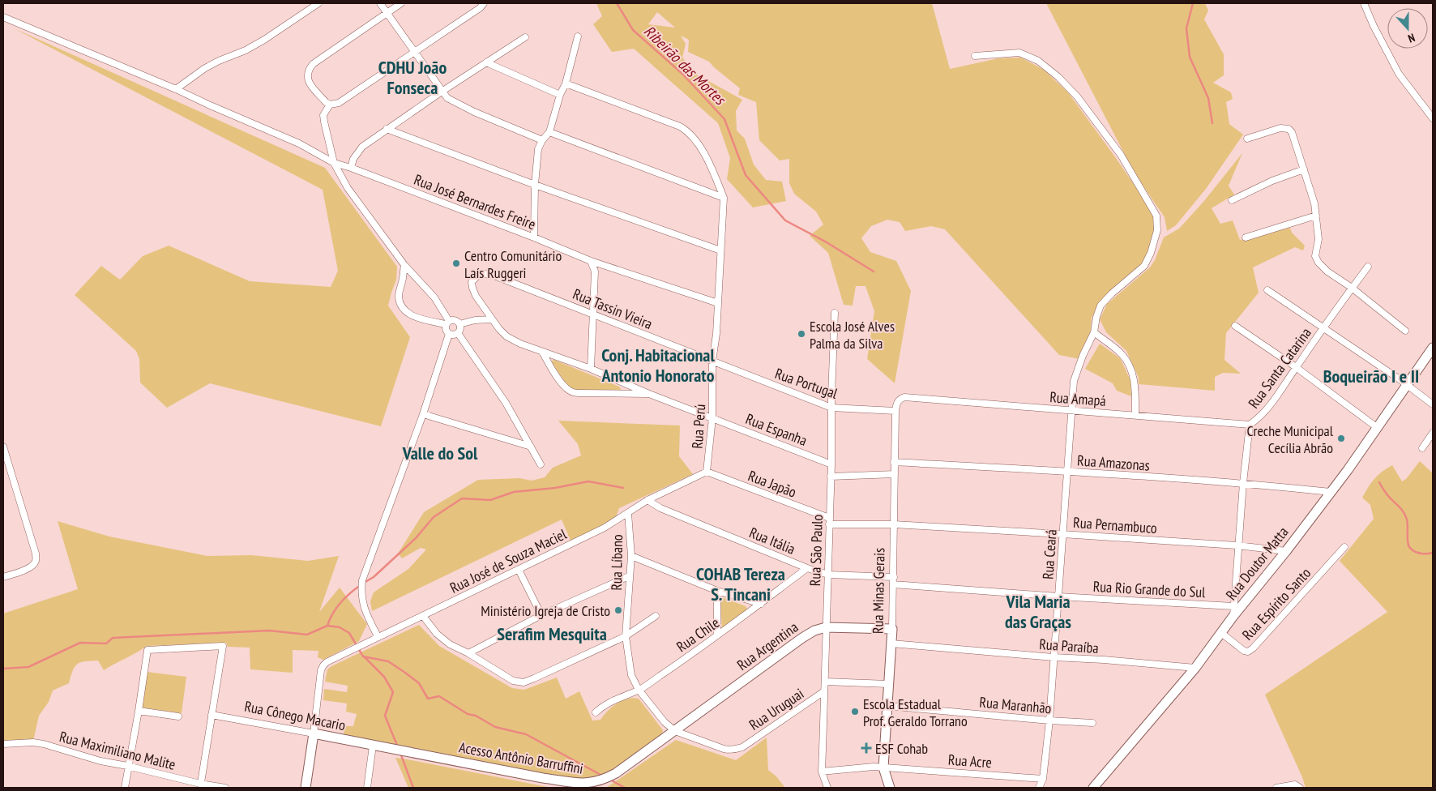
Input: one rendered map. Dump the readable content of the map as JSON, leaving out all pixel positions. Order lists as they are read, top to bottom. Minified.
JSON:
{"streets":{"street":["Rua José Bernardes Freire","Rua Tassin Vieira","Rua Santa Catarina","Rua Portugal","Rua Amapá","Rua Perú","Rua Espanha","Rua Amazonas","Rua Japão","Rua Pernambuco","Rua Itália","Rua São Paulo","Rua Ceará","Rua José de Souza Maciel","Rua Líbano","Rua Doutor Matta","Rua Rio Grande do Sul","Rua Minas Gerais","Rua Espírito Santo","Rua Chile","Rua Argentina","Rua Paraíba","Rua Maranhão","Rua Uruguai","Rua Cônego Macario","Rua Maximiliano Malite","Acesso Antônio Barruffini","Rua Acre"]},"crossings":[["Rua José Bernardes Freire","Rua Perú"],["Rua Tassin Vieira","Rua Portugal"],["Rua Tassin Vieira","Rua Perú"],["Rua Tassin Vieira","Rua Espanha"],["Rua Santa Catarina","Rua Amapá"],["Rua Santa Catarina","Rua Amazonas"],["Rua Santa Catarina","Rua Pernambuco"],["Rua Santa Catarina","Rua Doutor Matta"],["Rua Santa Catarina","Rua Rio Grande do Sul"],["Rua Portugal","Rua Perú"],["Rua Portugal","Rua São Paulo"],["Rua Portugal","Rua Minas Gerais"],["Rua Amapá","Rua Ceará"],["Rua Amapá","Rua Minas Gerais"],["Rua Perú","Rua Espanha"],["Rua Perú","Rua Japão"],["Rua Perú","Rua José de Souza Maciel"],["Rua Espanha","Rua São Paulo"],["Rua Amazonas","Rua Ceará"],["Rua Amazonas","Rua Doutor Matta"],["Rua Amazonas","Rua Minas Gerais"],["Rua Japão","Rua Pernambuco"],["Rua Japão","Rua São Paulo"],["Rua Japão","Rua José de Souza Maciel"],["Rua Japão","Rua Minas Gerais"],["Rua Pernambuco","Rua Ceará"],["Rua Pernambuco","Rua Doutor Matta"],["Rua Pernambuco","Rua Minas Gerais"],["Rua Itália","Rua São Paulo"],["Rua Itália","Rua José de Souza Maciel"],["Rua Itália","Rua Minas Gerais"],["Rua Itália","Rua Chile"],["Rua São Paulo","Rua Argentina"],["Rua São Paulo","Rua Uruguai"],["Rua São Paulo","Rua Acre"],["Rua Ceará","Rua Rio Grande do Sul"],["Rua Ceará","Rua Paraíba"],["Rua Ceará","Rua Maranhão"],["Rua Ceará","Rua Acre"],["Rua José de Souza Maciel","Rua Líbano"],["Rua José de Souza Maciel","Rua Cônego Macario"],["Rua Líbano","Rua Chile"],["Rua Líbano","Rua Argentina"],["Rua Líbano","Rua Uruguai"],["Rua Líbano","Acesso Antônio Barruffini"],["Rua Doutor Matta","Rua Rio Grande do Sul"],["Rua Doutor Matta","Rua Espírito Santo"],["Rua Doutor Matta","Rua Paraíba"],["Rua Rio Grande do Sul","Rua Minas Gerais"],["Rua Minas Gerais","Rua Argentina"],["Rua Minas Gerais","Rua Paraíba"],["Rua Minas Gerais","Rua Maranhão"],["Rua Minas Gerais","Rua Acre"],["Rua Argentina","Rua Uruguai"],["Rua Argentina","Acesso Antônio Barruffini"],["Rua Uruguai","Acesso Antônio Barruffini"],["Rua Cônego Macario","Acesso Antônio Barruffini"]],"districts":["CDHU João Fonseca","Conj. Habitacional Antonio Honorato","Boqueirão I e II","Valle do Sol","COHAB Tereza S. Tincani","Vila Maria das Graças","Serafim Mesquita"],"water":["Ribeirão das Mortes"],"places":{"other":["Centro Comunitário Laís Ruggeri","Escola José Alves Palma da Silva","Creche Municipal Cecília Abrão","Ministério Igreja de Cristo","Escola Estadual Prof. Geraldo Torrano"],"health":["ESF Cohab"]},"north":"bottom"}
